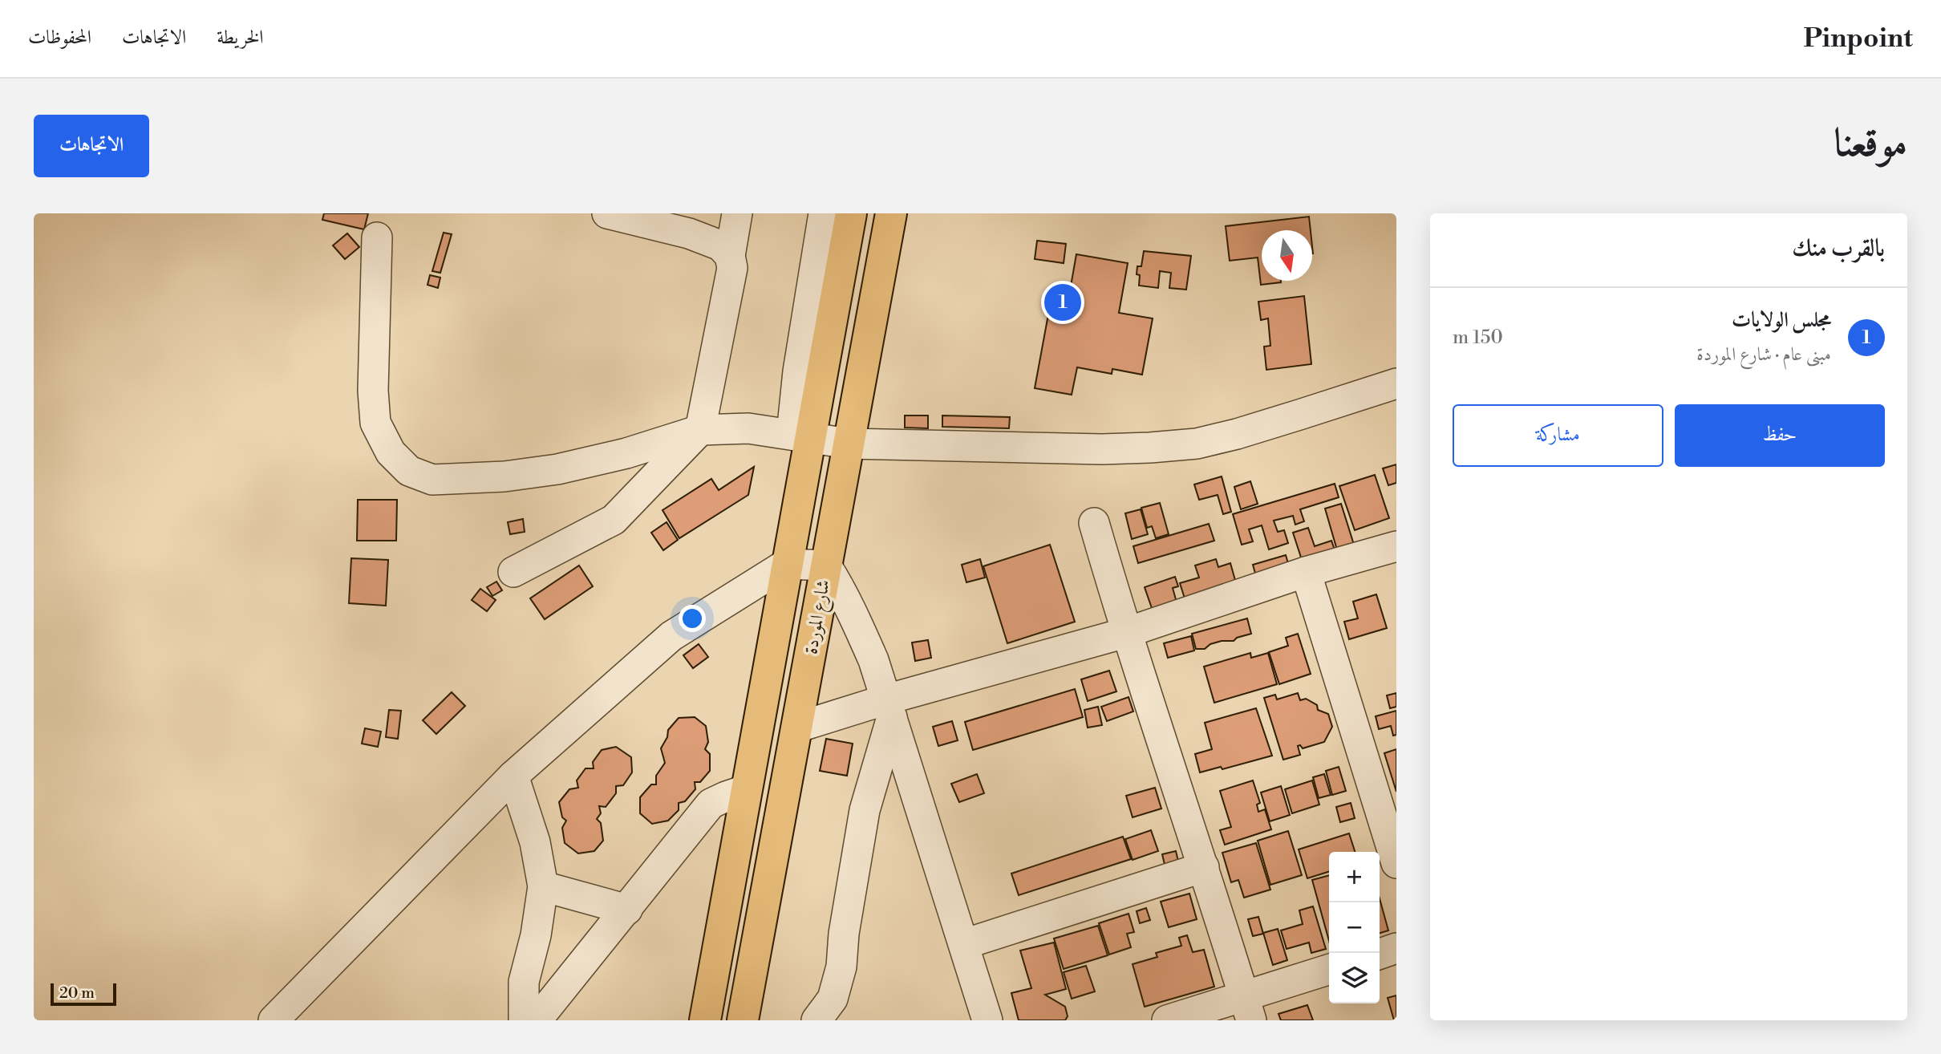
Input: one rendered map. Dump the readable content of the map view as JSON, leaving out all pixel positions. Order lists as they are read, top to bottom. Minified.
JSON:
{"streets":{"main road":["شارع الموردة"]},"scale_bar":"20 m","north":"bottom","page":{"header":"Pinpoint","nav":["الخريطة","الاتجاهات","المحفوظات"],"title":"موقعنا","buttons":["الاتجاهات",["حفظ","مشاركة"]],"heading":"بالقرب منك","pins":"1","list":[{"mark":"1","name":"مجلس الولايات","note":"مبنى عام · شارع الموردة","value":"150 m"}],"map_buttons":["+","−"],"scale":"20 m"}}
